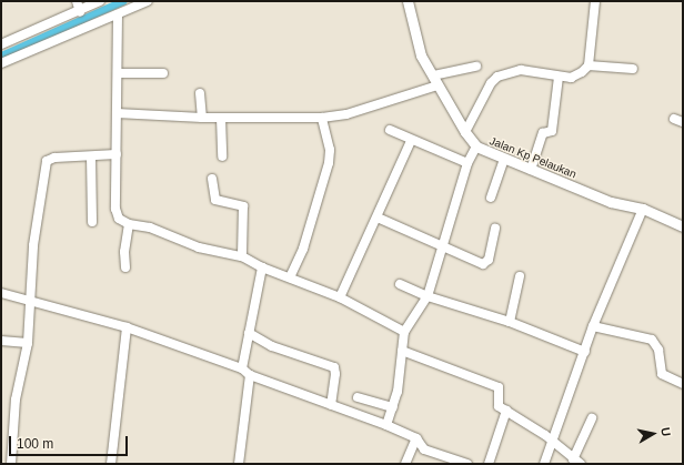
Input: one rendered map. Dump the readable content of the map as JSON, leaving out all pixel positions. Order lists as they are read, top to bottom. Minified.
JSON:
{"streets":{"street":["Jalan Kp Pelaukan"]},"scale_bar":"100 m","north":"right"}
